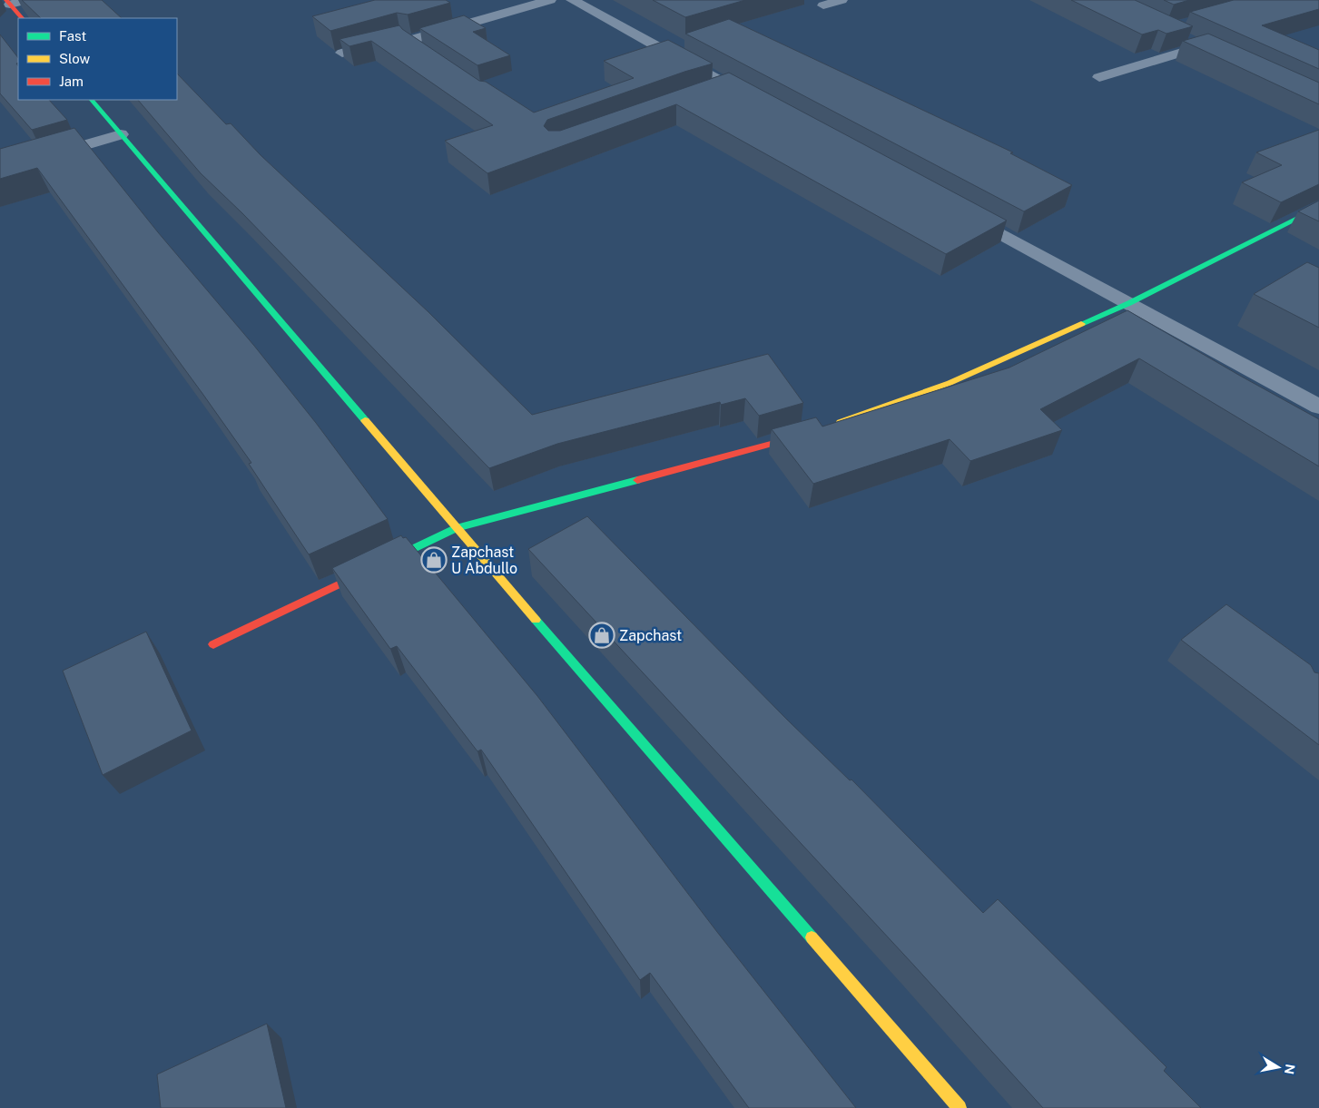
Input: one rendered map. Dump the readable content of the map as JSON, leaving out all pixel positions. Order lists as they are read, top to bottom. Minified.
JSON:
{"places":{"shop":["Zapchast U Abdullo","Zapchast"]},"legend":["Fast","Slow","Jam"],"north":"right"}
